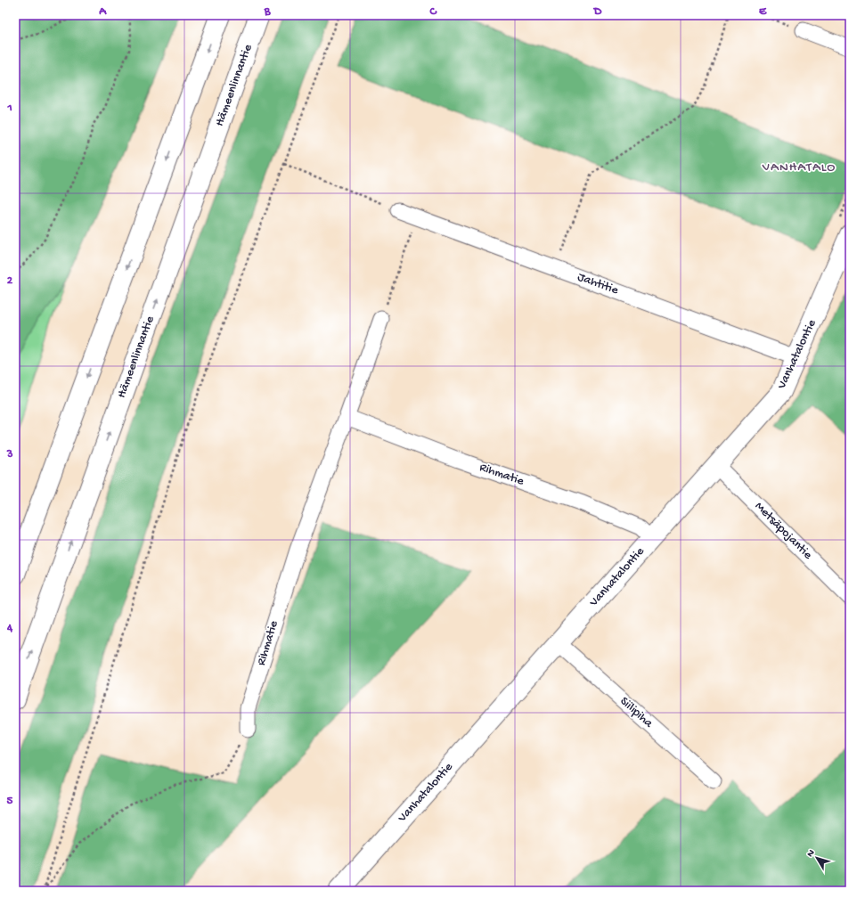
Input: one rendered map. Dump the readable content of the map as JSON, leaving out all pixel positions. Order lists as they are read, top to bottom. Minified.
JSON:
{"streets":{"main road":["Hämeenlinnantie","Vanhatalontie"],"street":["Jahtitie","Rihmatie","Metsäpojantie","Siilipiha"]},"crossings":[["Jahtitie","Vanhatalontie"],["Vanhatalontie","Rihmatie"],["Vanhatalontie","Metsäpojantie"],["Vanhatalontie","Siilipiha"]],"districts":["VANHATALO"],"north":"top left","grid":{"columns":["A","B","C","D","E"],"rows":["1","2","3","4","5"]}}
